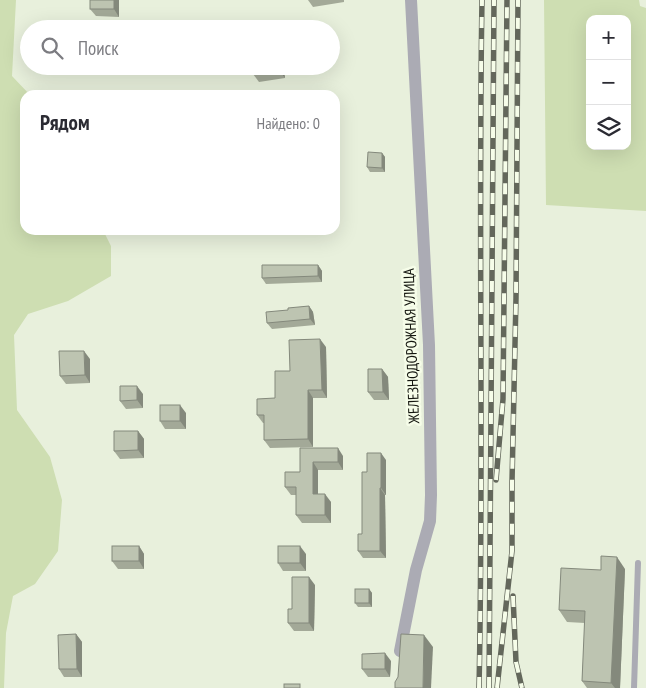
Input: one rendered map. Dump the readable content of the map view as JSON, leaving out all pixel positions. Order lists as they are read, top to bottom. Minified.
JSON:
{"streets":{"street":["ЖЕЛЕЗНОДОРОЖНАЯ УЛИЦА"]},"page":{"map_buttons":["+","−"],"search":"Поиск","heading":["Рядом","Найдено: 0"]}}
